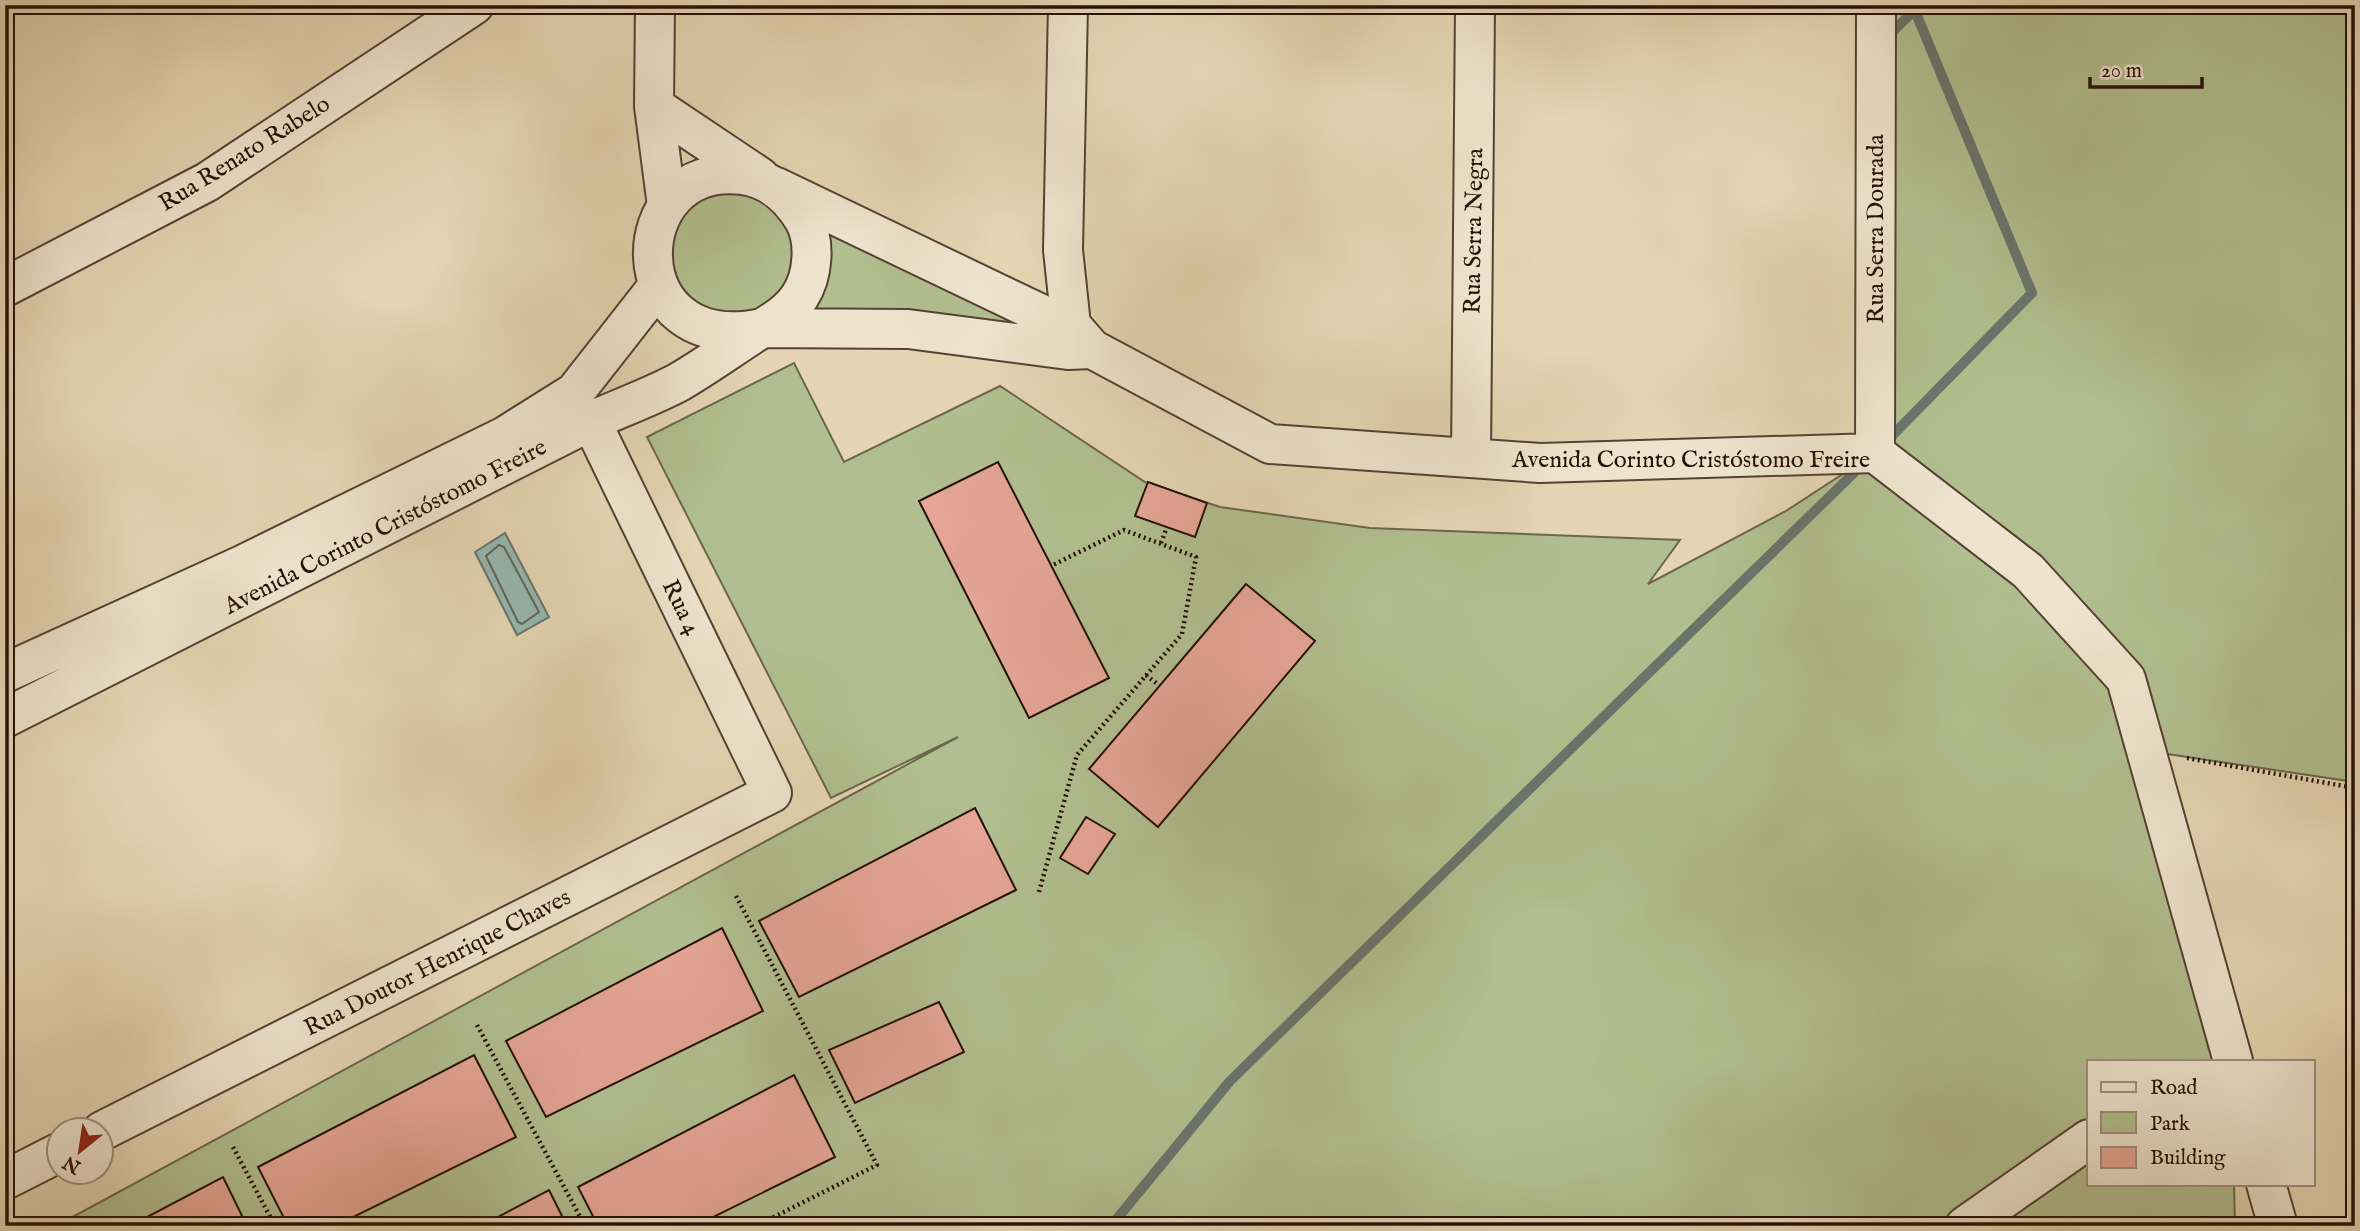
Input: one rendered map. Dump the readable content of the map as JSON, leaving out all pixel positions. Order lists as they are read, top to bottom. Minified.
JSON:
{"streets":{"street":["Rua Renato Rabelo","Rua Serra Dourada","Rua Serra Negra","Avenida Corinto Cristóstomo Freire","Rua 4","Rua Doutor Henrique Chaves"]},"crossings":[["Rua Serra Dourada","Avenida Corinto Cristóstomo Freire"],["Rua Serra Negra","Avenida Corinto Cristóstomo Freire"],["Avenida Corinto Cristóstomo Freire","Rua 4"],["Rua 4","Rua Doutor Henrique Chaves"]],"legend":["Road","Park","Building"],"scale_bar":"20 m","north":"bottom left"}
